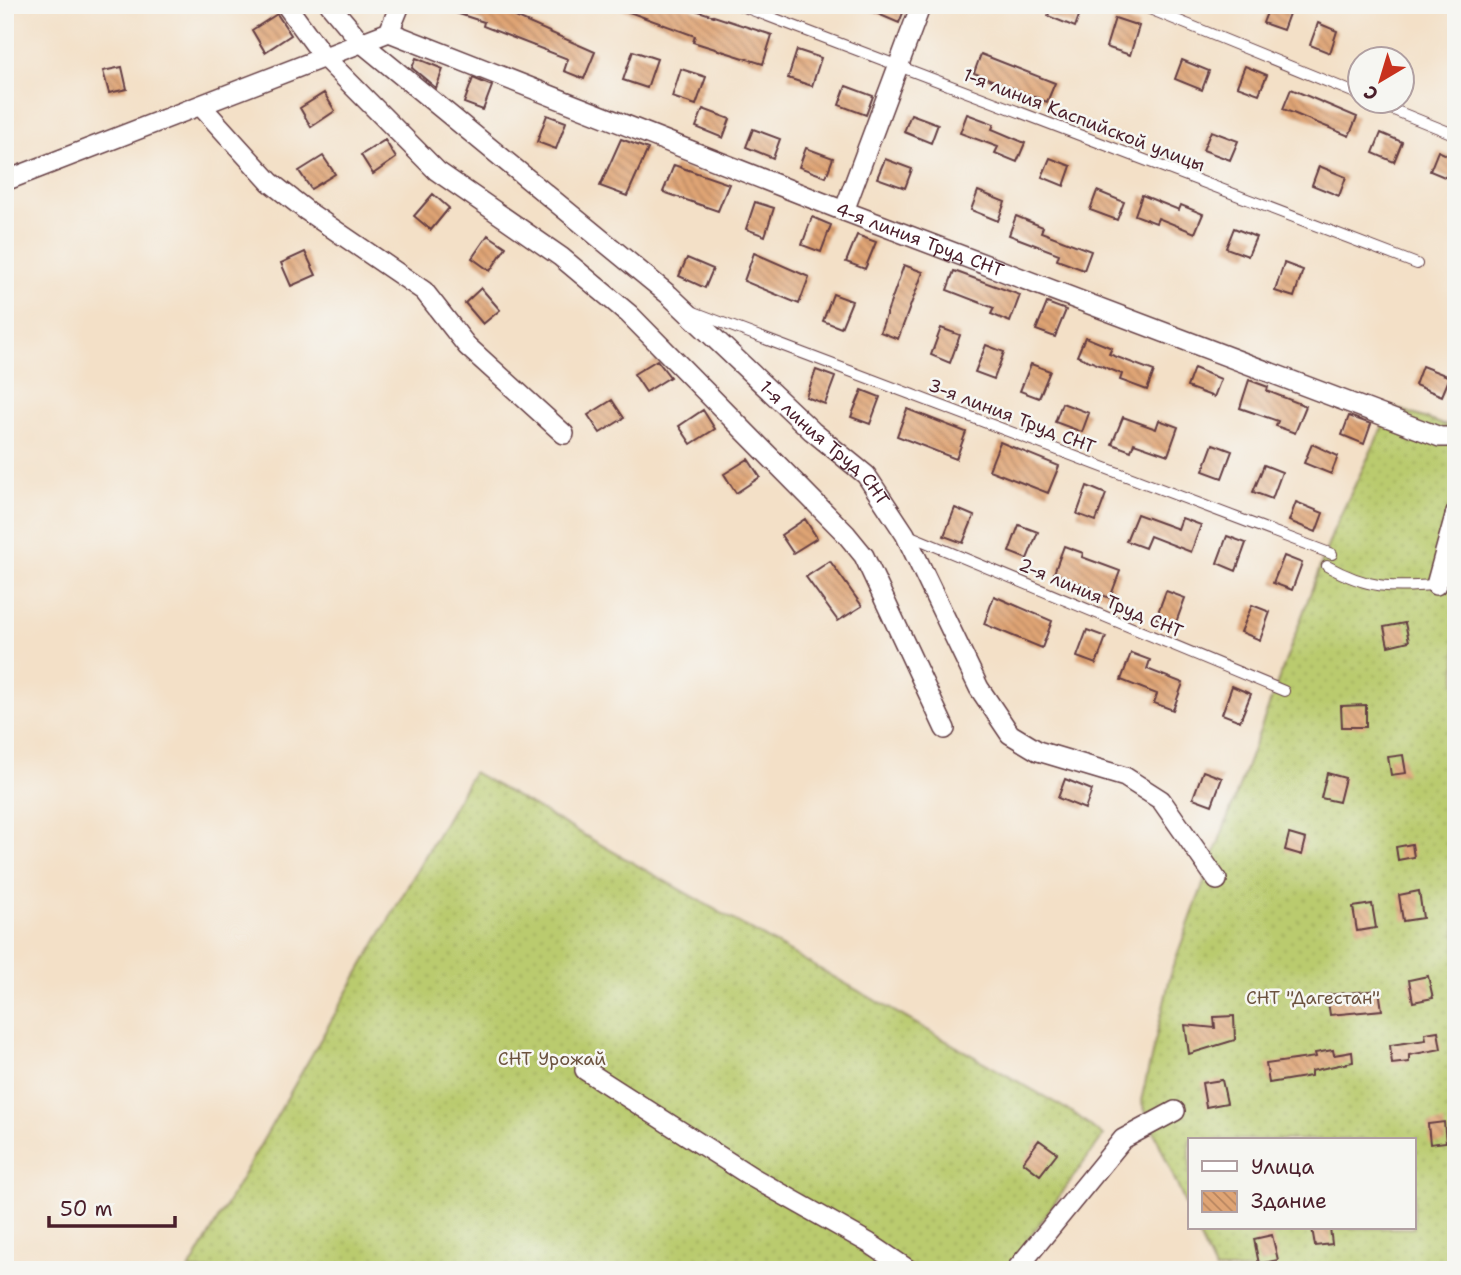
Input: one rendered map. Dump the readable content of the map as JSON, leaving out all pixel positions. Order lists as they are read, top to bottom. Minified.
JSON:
{"streets":{"street":["4-я линия Труд СНТ","1-я линия Труд СНТ"],"lane":["1-я линия Каспийской улицы","3-я линия Труд СНТ","2-я линия Труд СНТ"]},"crossings":[["3-я линия Труд СНТ","1-я линия Труд СНТ"],["1-я линия Труд СНТ","2-я линия Труд СНТ"]],"parks":["СНТ \"Дагестан\"","СНТ Урожай"],"legend":["Улица","Здание"],"scale_bar":"50 m","north":"bottom left"}
